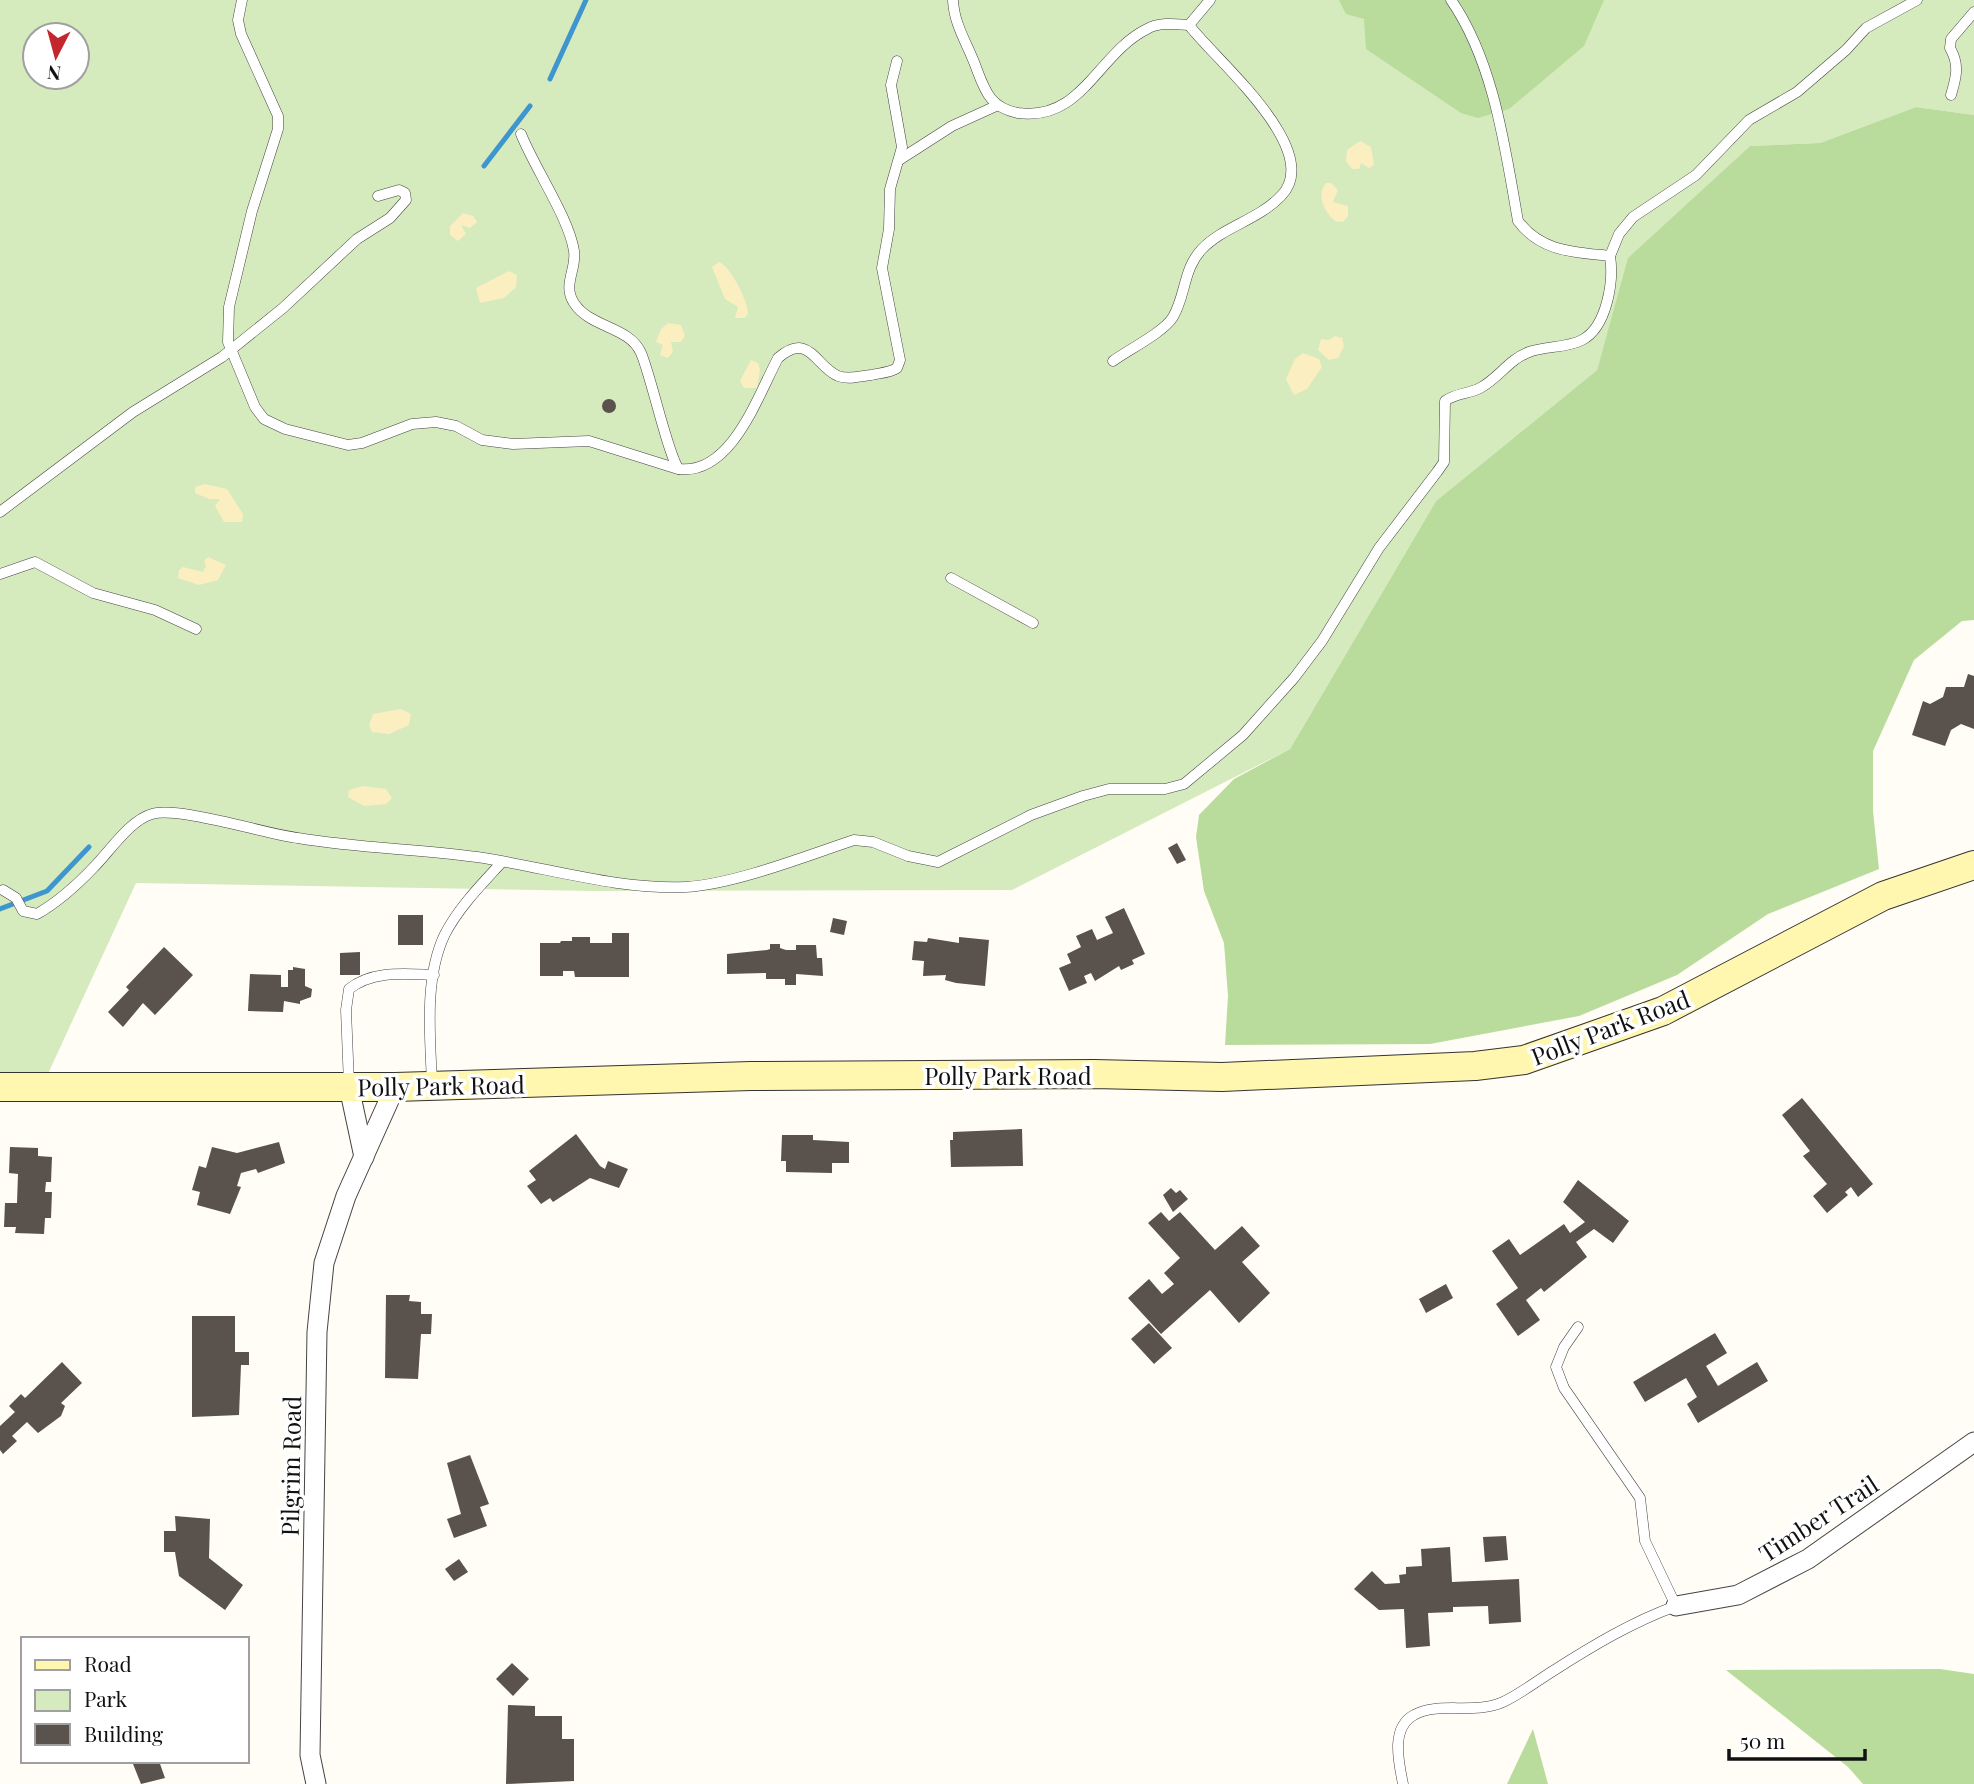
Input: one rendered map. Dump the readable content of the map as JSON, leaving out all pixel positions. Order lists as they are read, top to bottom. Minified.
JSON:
{"streets":{"street":["Polly Park Road","Pilgrim Road","Timber Trail"]},"crossings":[["Polly Park Road","Pilgrim Road"]],"legend":["Road","Park","Building"],"scale_bar":"50 m","north":"bottom"}
